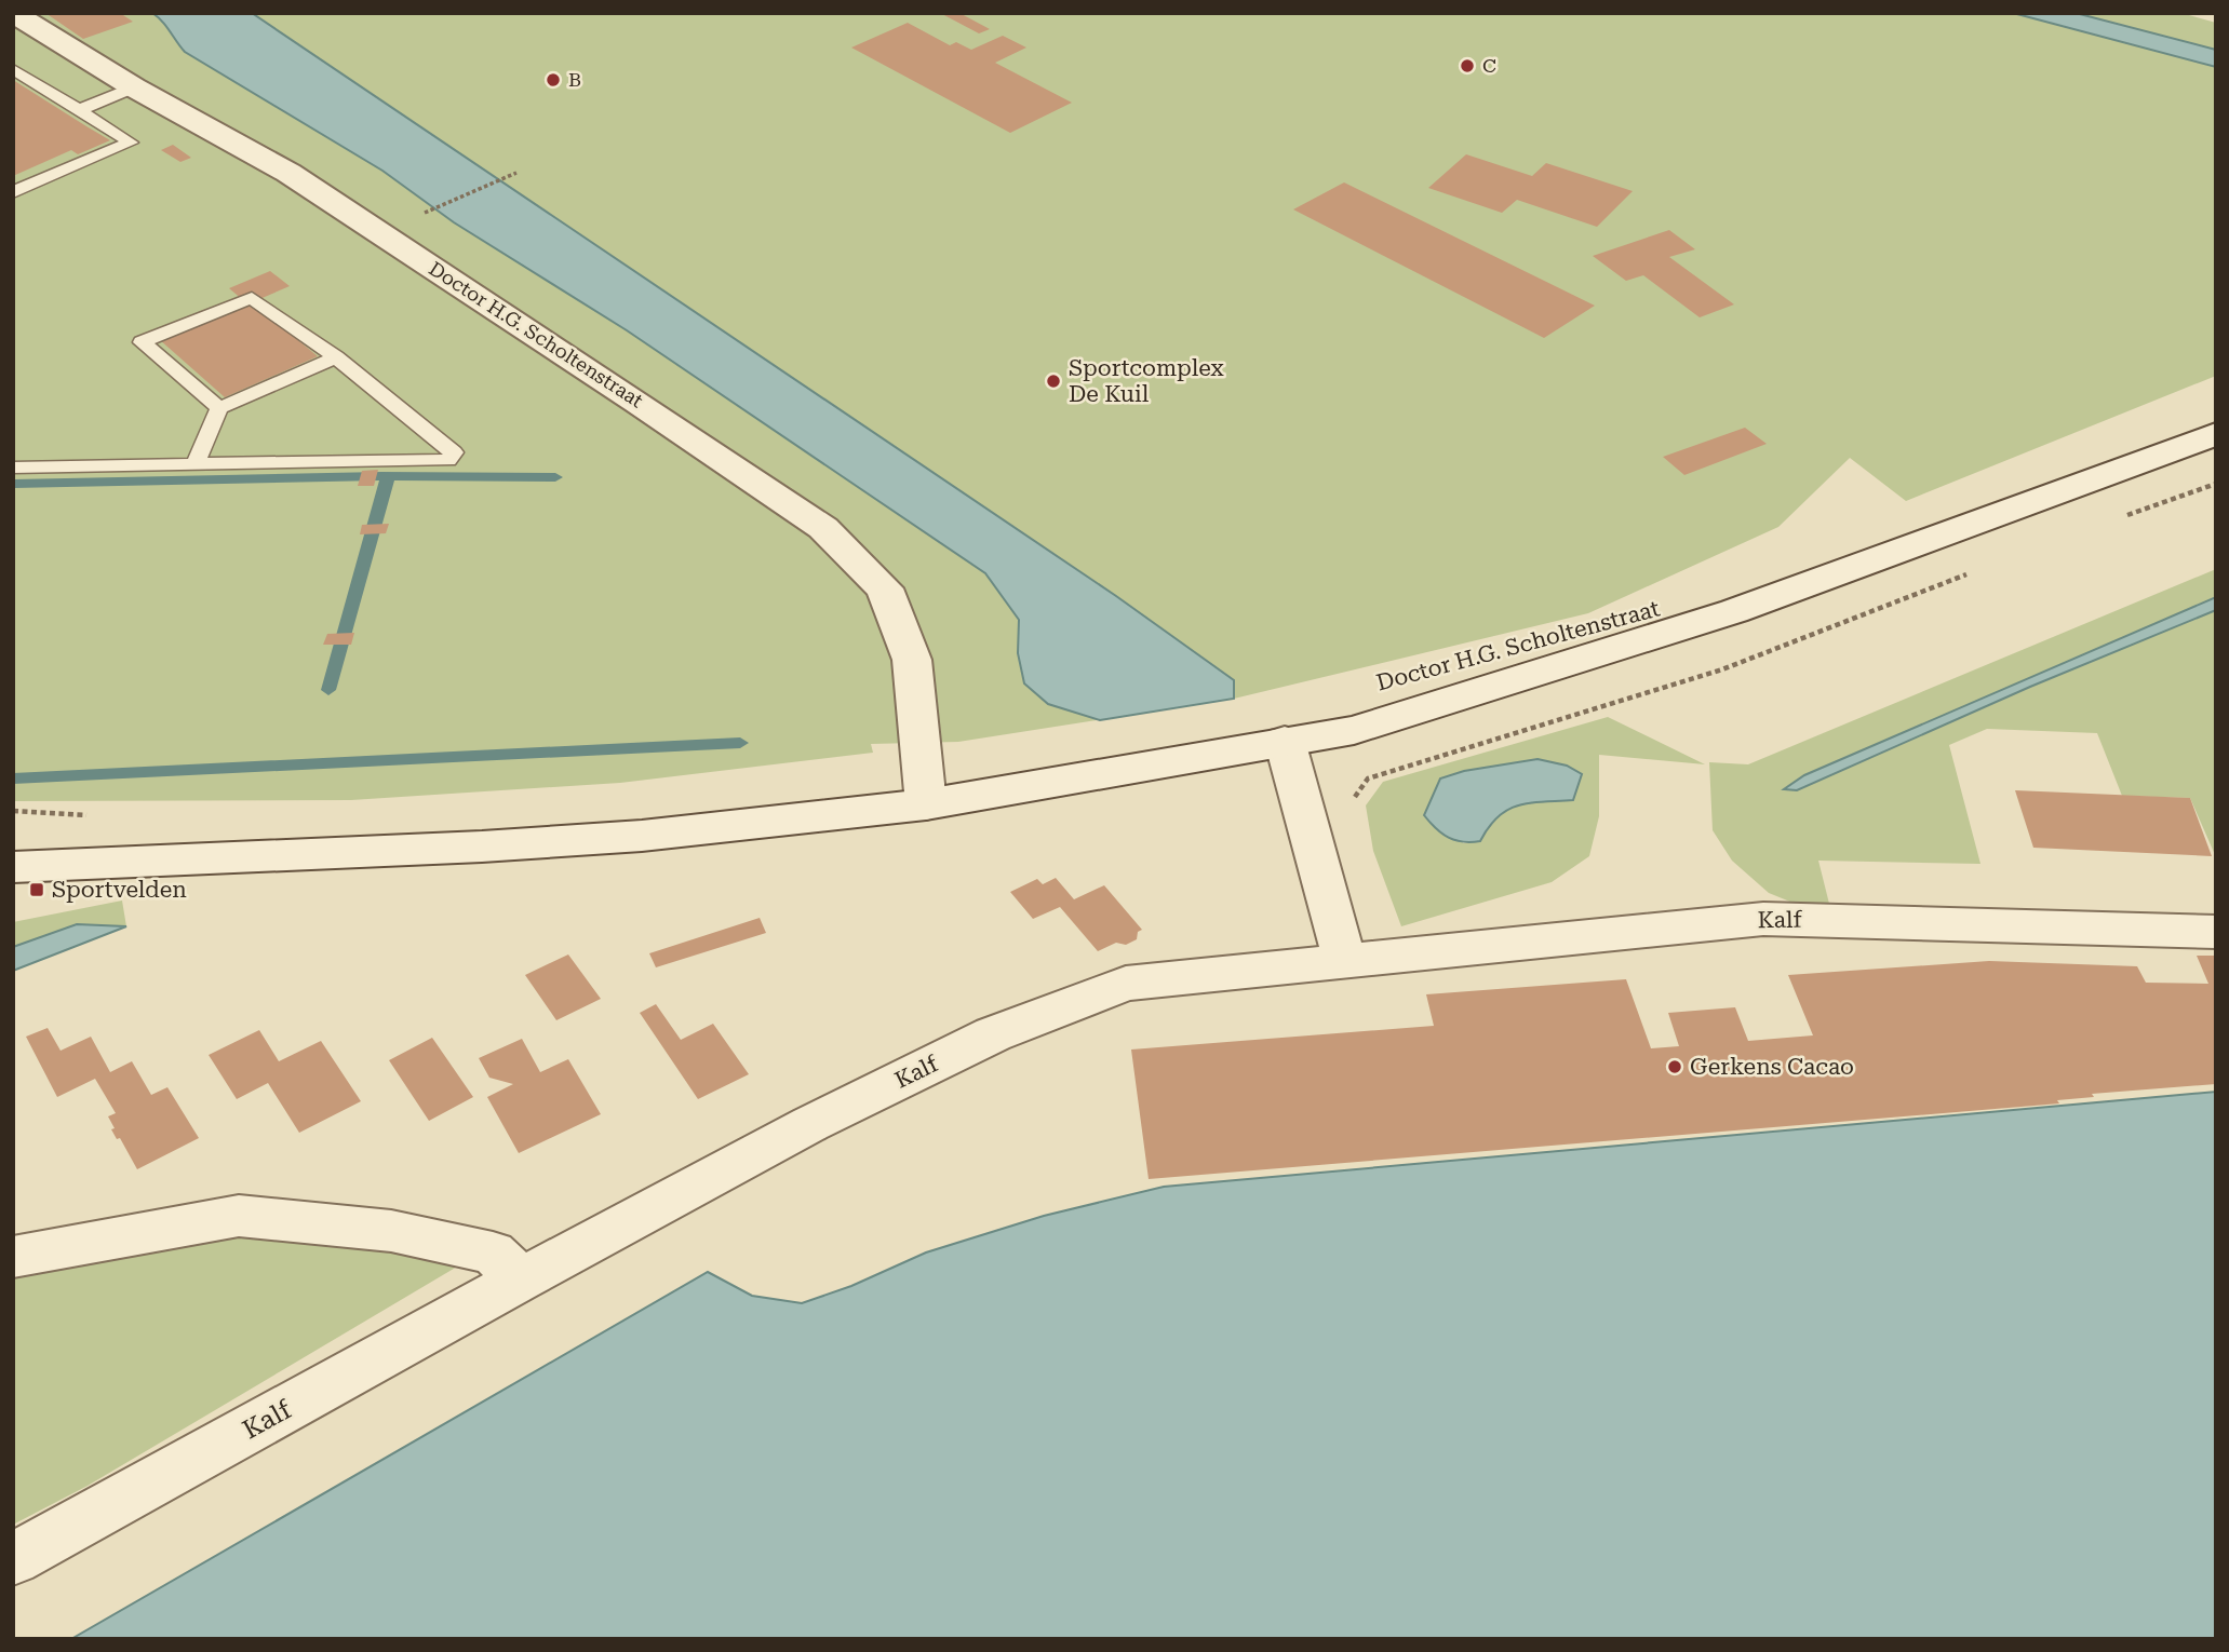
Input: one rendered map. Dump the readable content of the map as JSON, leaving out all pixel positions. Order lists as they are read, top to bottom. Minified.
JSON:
{"streets":{"street":["Doctor H.G. Scholtenstraat","Kalf"]},"places":{"other":["C","B","Sportcomplex De Kuil","Gerkens Cacao"],"transit":["Sportvelden"]}}
